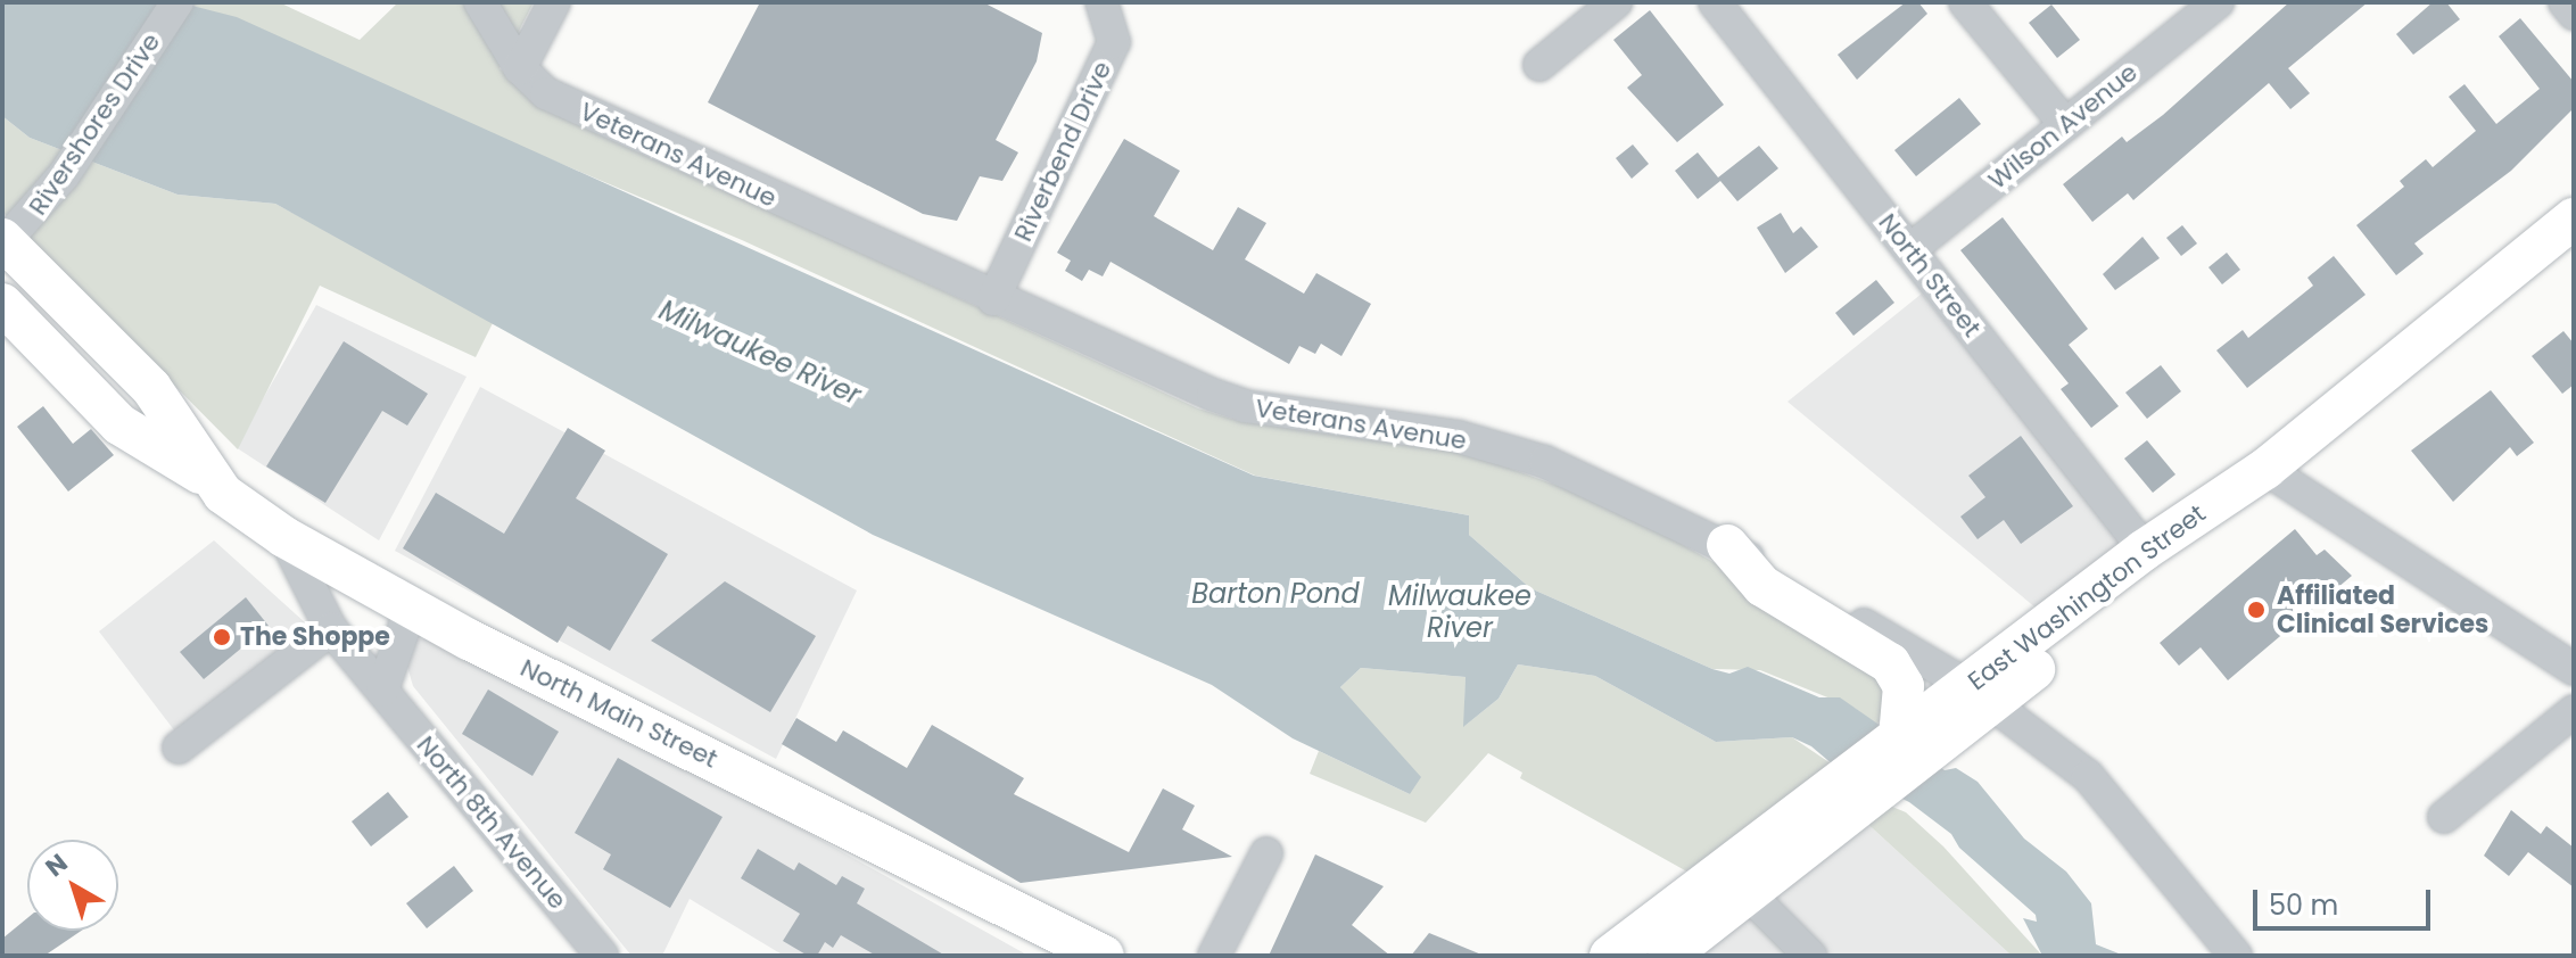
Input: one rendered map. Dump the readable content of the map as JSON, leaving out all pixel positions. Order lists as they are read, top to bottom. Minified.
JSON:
{"streets":{"main road":["East Washington Street","North Main Street"],"street":["Rivershores Drive","Wilson Avenue","Riverbend Drive","Veterans Avenue","North Street","North 8th Avenue"]},"crossings":[["Rivershores Drive","North Main Street"],["Wilson Avenue","North Street"],["Riverbend Drive","Veterans Avenue"],["Veterans Avenue","East Washington Street"],["North Street","East Washington Street"],["North Main Street","North 8th Avenue"]],"water":["Milwaukee River","Barton Pond"],"places":["Affiliated Clinical Services","The Shoppe"],"scale_bar":"50 m","north":"top left"}
